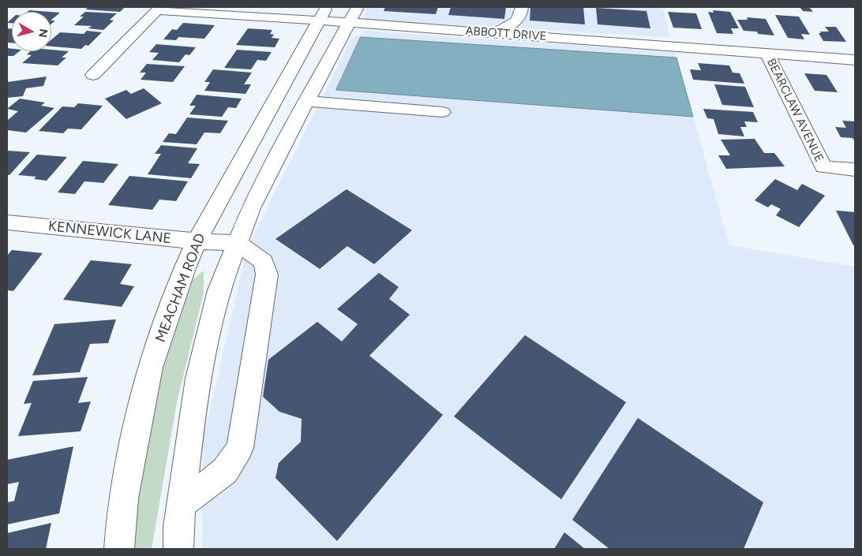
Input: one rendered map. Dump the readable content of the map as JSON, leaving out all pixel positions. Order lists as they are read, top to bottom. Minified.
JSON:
{"streets":{"street":["ABBOTT DRIVE","BEARCLAW AVENUE","KENNEWICK LANE","MEACHAM ROAD"]},"crossings":[["ABBOTT DRIVE","BEARCLAW AVENUE"],["ABBOTT DRIVE","MEACHAM ROAD"],["KENNEWICK LANE","MEACHAM ROAD"]],"north":"right"}
